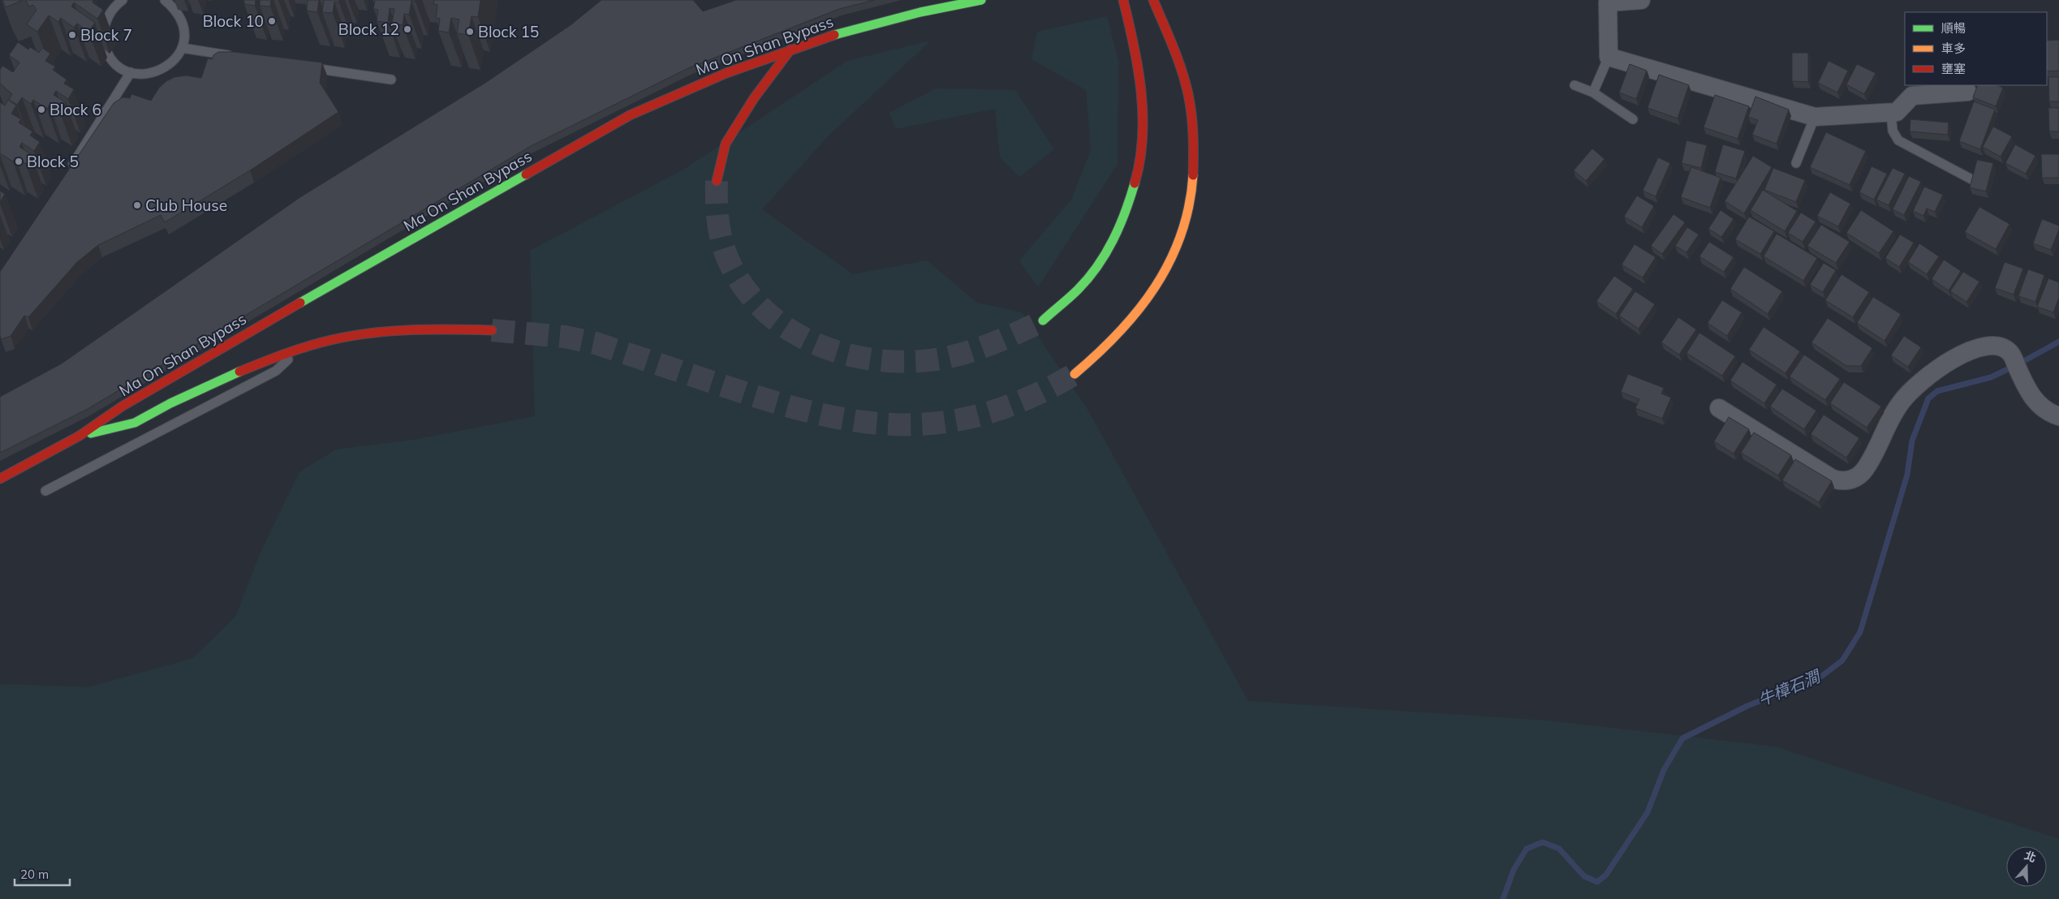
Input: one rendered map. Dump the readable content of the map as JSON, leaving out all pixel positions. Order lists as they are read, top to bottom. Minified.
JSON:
{"streets":{"main road":["Ma On Shan Bypass"]},"water":["牛樟石澗"],"places":["Block 10","Block 12","Block 15","Block 7","Block 6","Block 5","Club House"],"legend":["順暢","車多","壅塞"],"scale_bar":"20 m","north":"top"}
